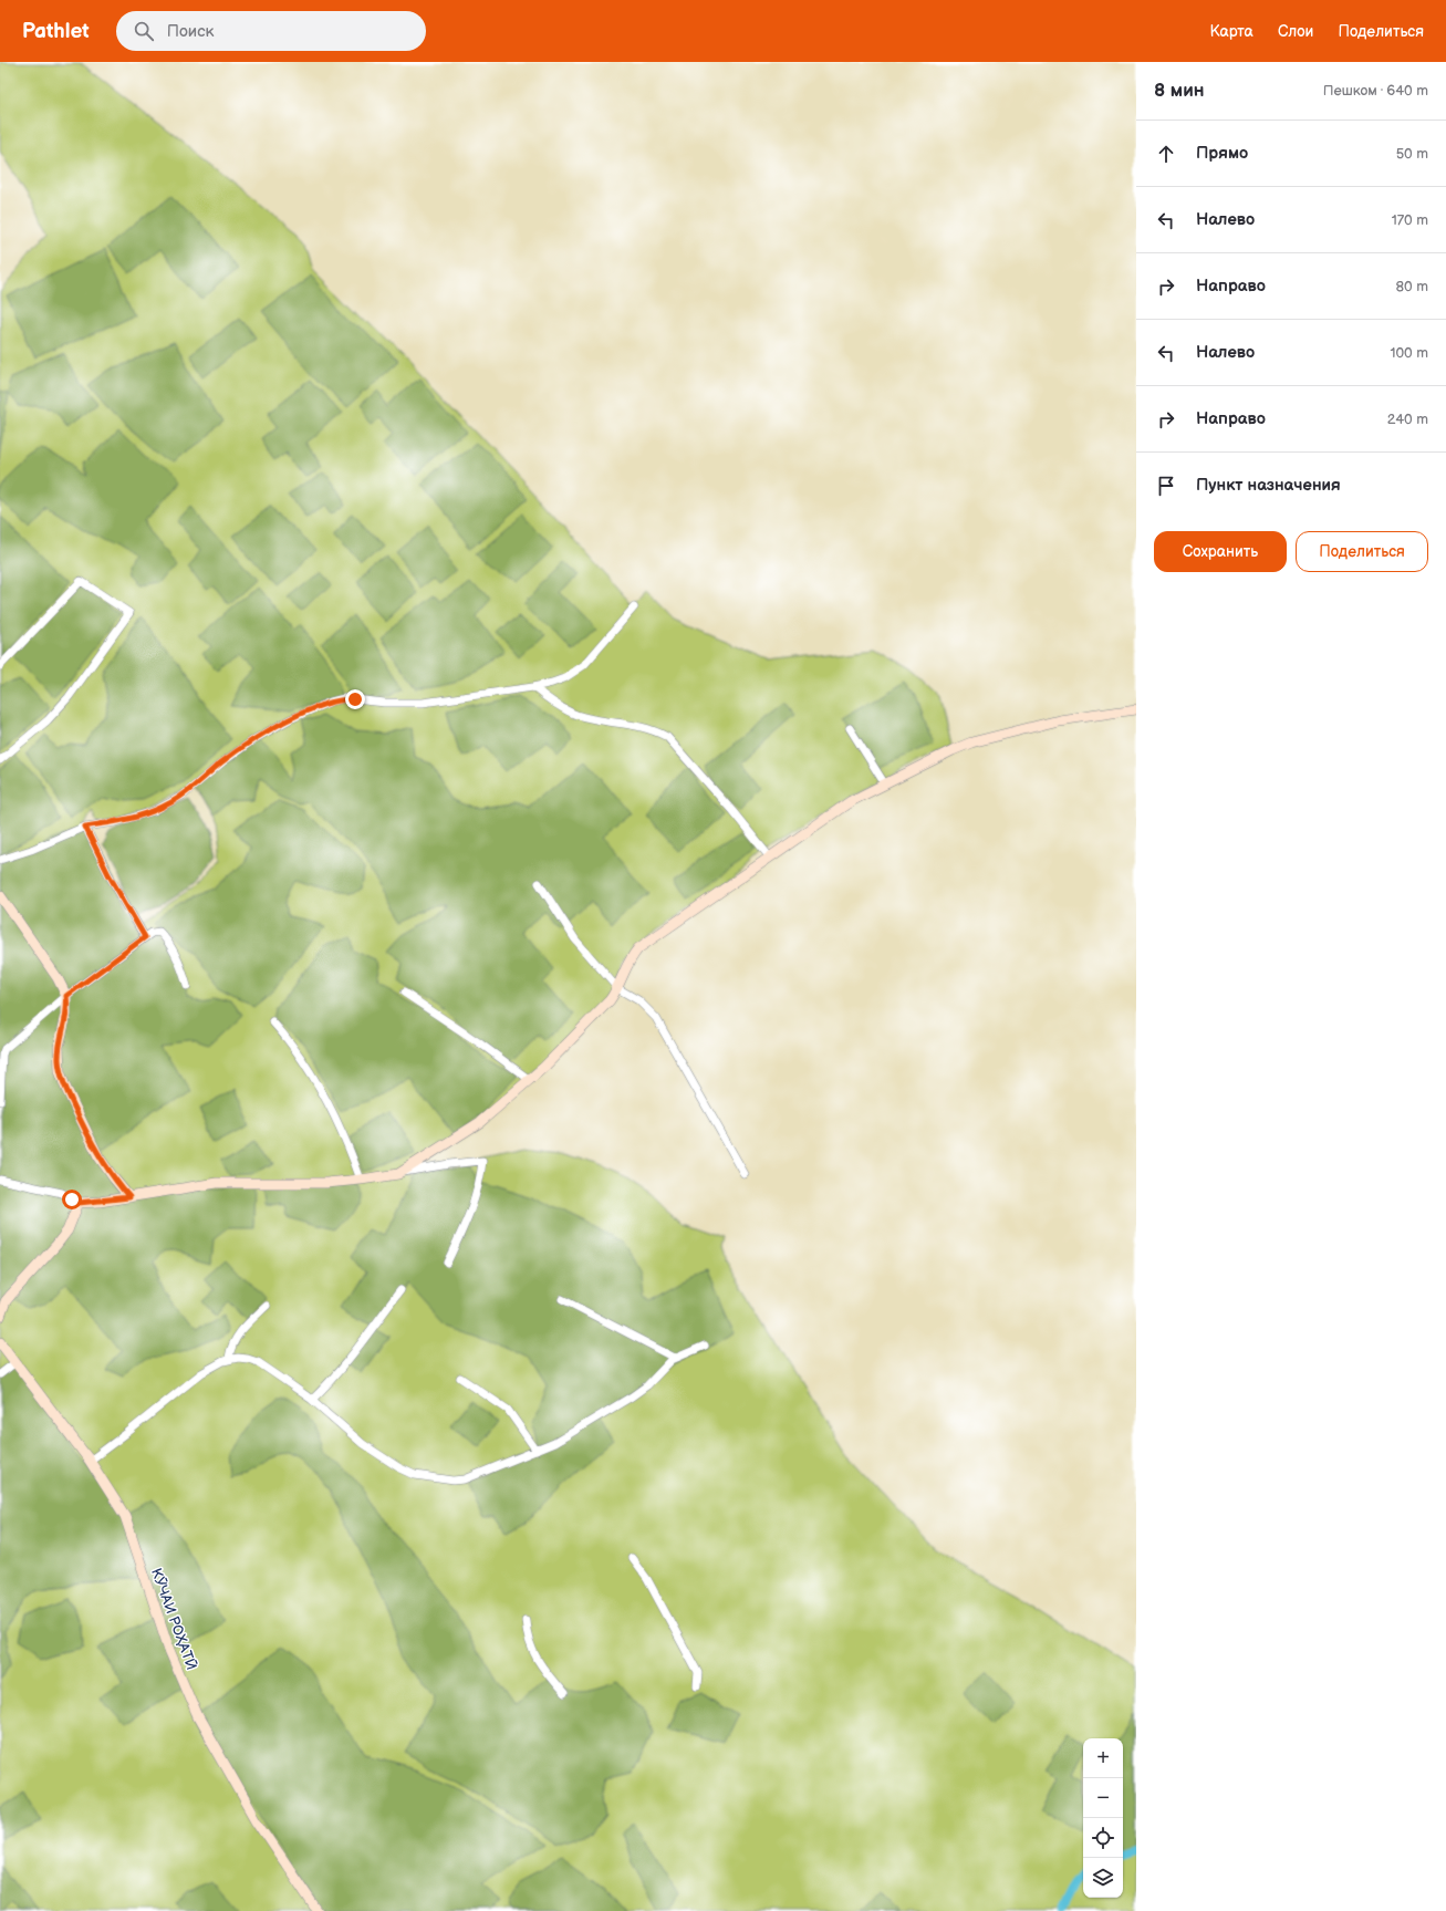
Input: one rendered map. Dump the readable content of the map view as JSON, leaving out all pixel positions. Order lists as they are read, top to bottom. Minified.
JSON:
{"streets":{"street":["КӮЧАИ РОҲАТӢ"]},"page":{"header":"Pathlet","search":"Поиск","nav":["Карта","Слои","Поделиться"],"heading":["8 мин","Пешком · 640 m"],"list":[["Прямо","50 m"],["Налево","170 m"],["Направо","80 m"],["Налево","100 m"],["Направо","240 m"],"Пункт назначения"],"buttons":["Сохранить","Поделиться"],"map_buttons":["+","−"]}}
